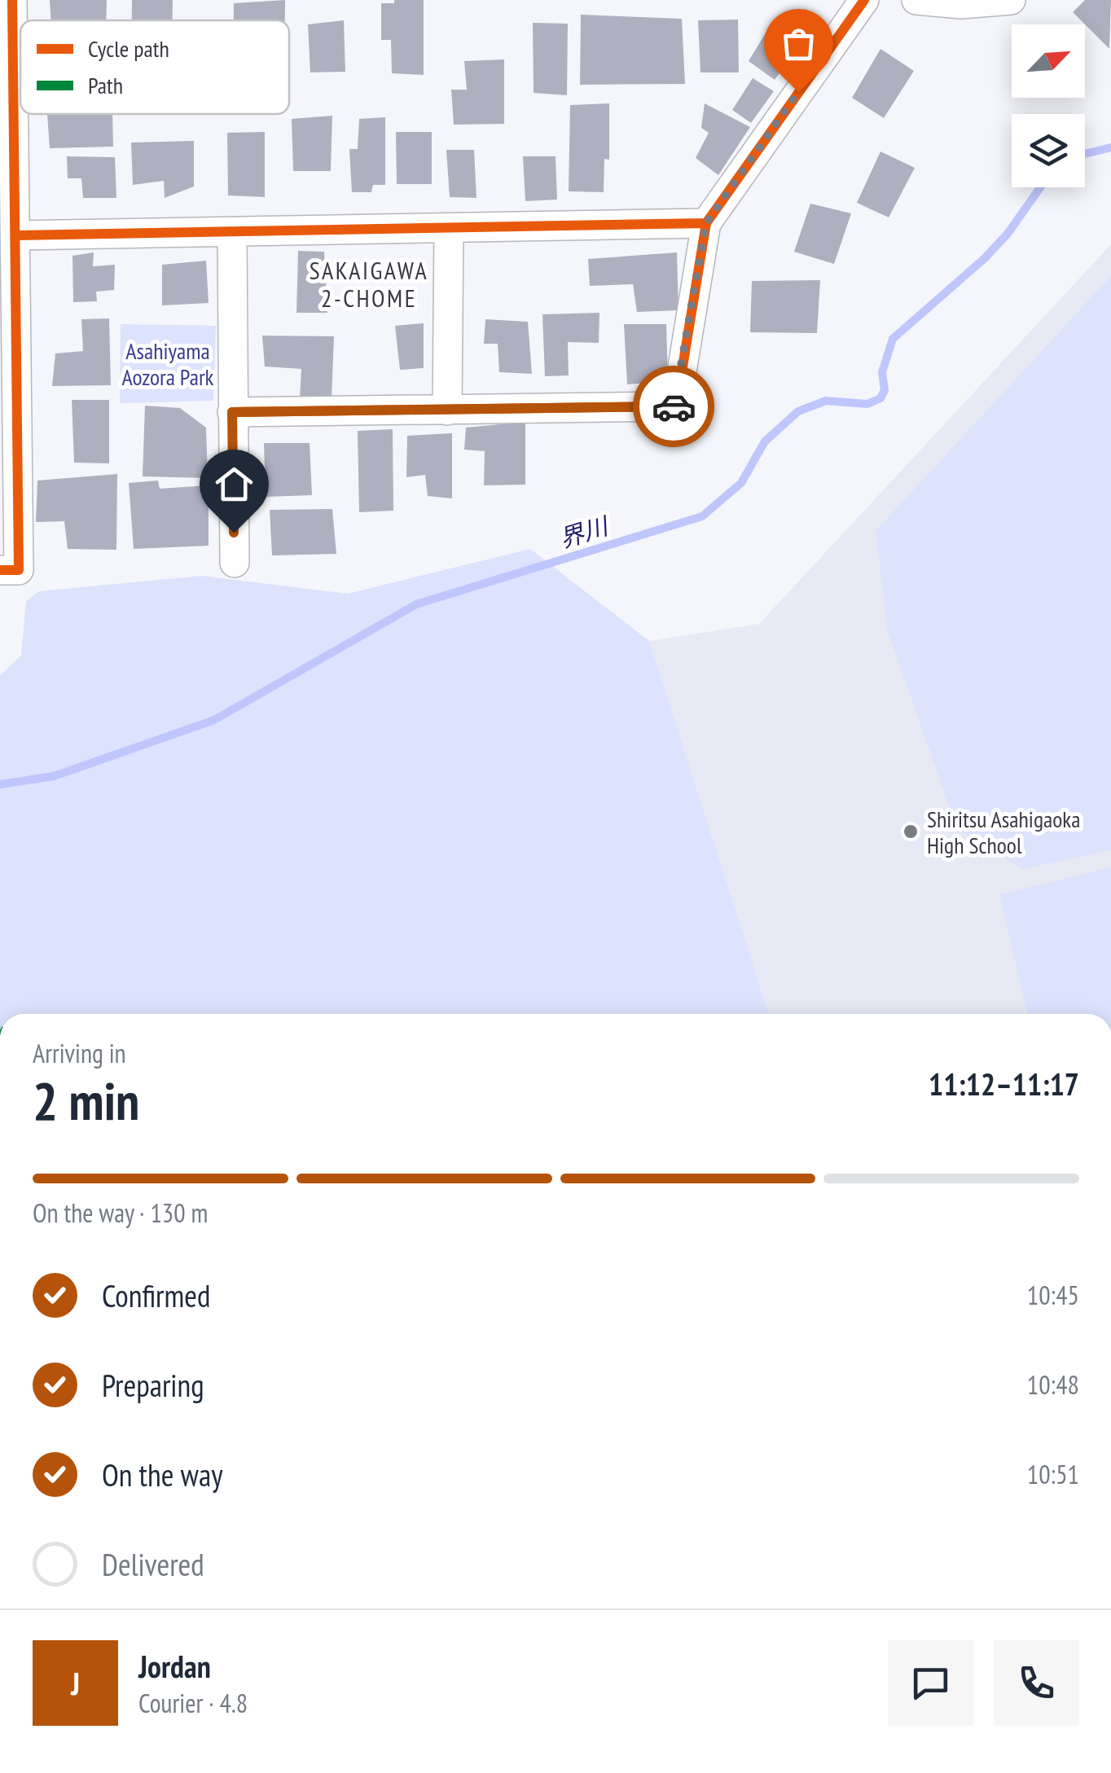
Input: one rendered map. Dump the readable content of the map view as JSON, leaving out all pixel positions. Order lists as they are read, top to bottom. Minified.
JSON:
{"districts":["SAKAIGAWA 2-CHOME"],"water":["界川"],"parks":["Asahiyama Aozora Park"],"places":["Shiritsu Asahigaoka High School"],"legend":["Cycle path","Path"],"north":"top right","page":{"heading":["2 min","Arriving in","11:12–11:17"],"panel":["Jordan","Courier · 4.8"],"bar":"On the way · 130 m","list":[["Confirmed","10:45"],["Preparing","10:48"],["On the way","10:51"],"Delivered"],"round":"J"}}
